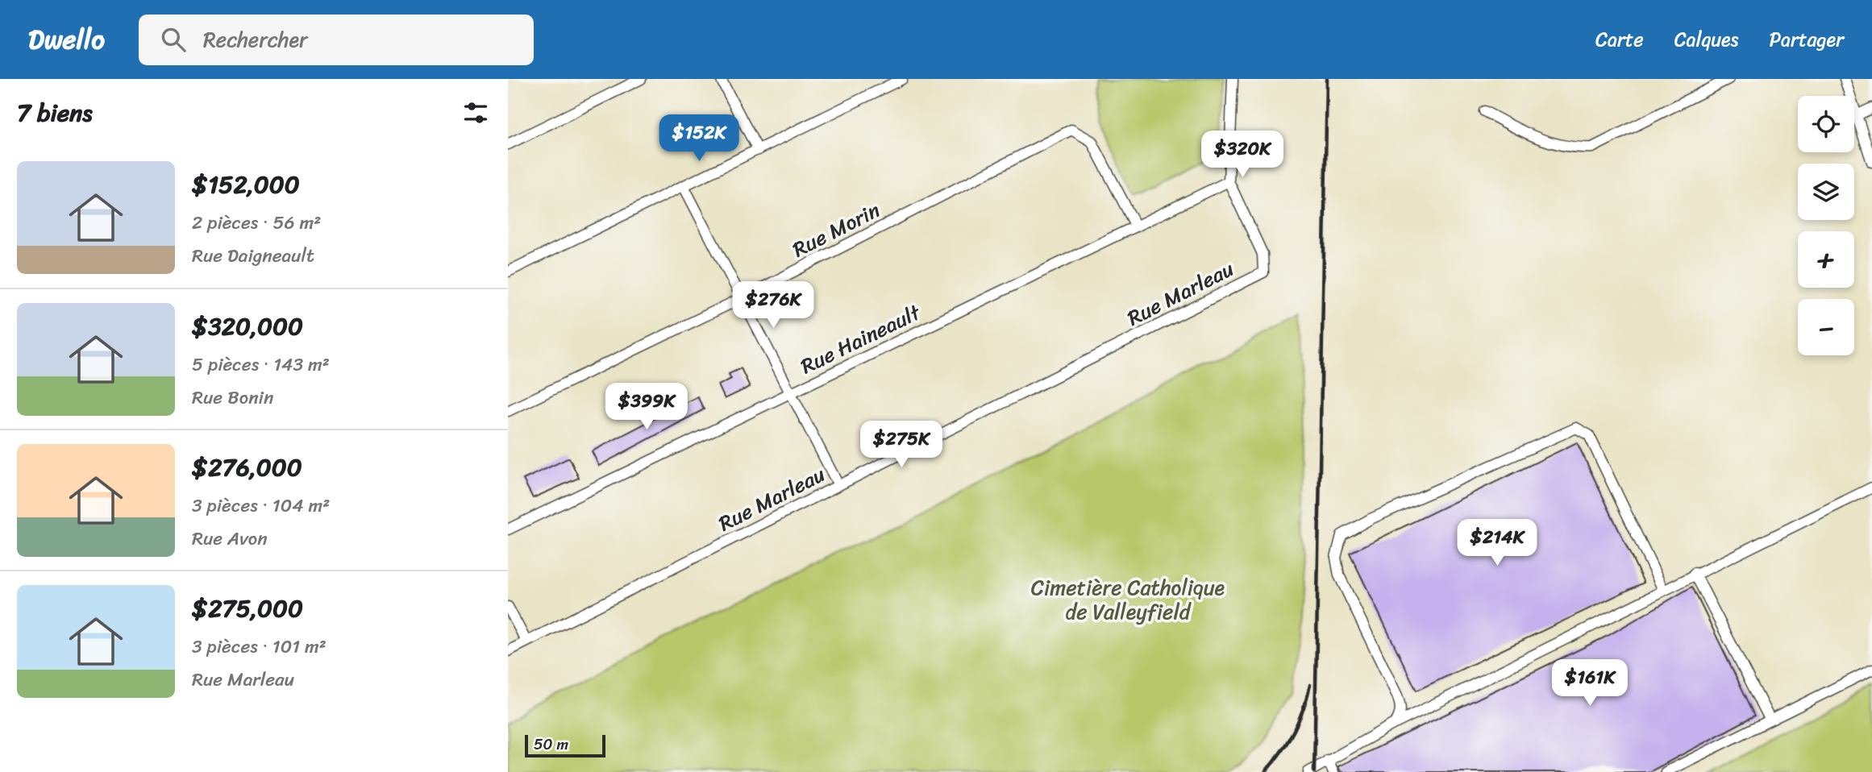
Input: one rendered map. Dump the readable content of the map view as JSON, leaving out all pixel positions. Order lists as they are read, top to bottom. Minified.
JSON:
{"streets":{"street":["Rue Morin","Rue Marleau","Rue Haineault"]},"crossings":[["Rue Morin","Rue Haineault"],["Rue Marleau","Rue Haineault"]],"parks":["Cimetière Catholique de Valleyfield"],"scale_bar":"50 m","page":{"header":"Dwello","search":"Rechercher","nav":["Carte","Calques","Partager"],"heading":"7 biens","map_buttons":["+","−"],"price":["$152K","$320K","$276K","$399K","$275K","$214K","$161K"],"list":[{"name":"$152,000","note":"2 pièces · 56 m² · Rue Daigneault"},{"name":"$320,000","note":"5 pièces · 143 m² · Rue Bonin"},{"name":"$276,000","note":"3 pièces · 104 m² · Rue Avon"},{"name":"$275,000","note":"3 pièces · 101 m² · Rue Marleau"}],"scale":"50 m"}}
